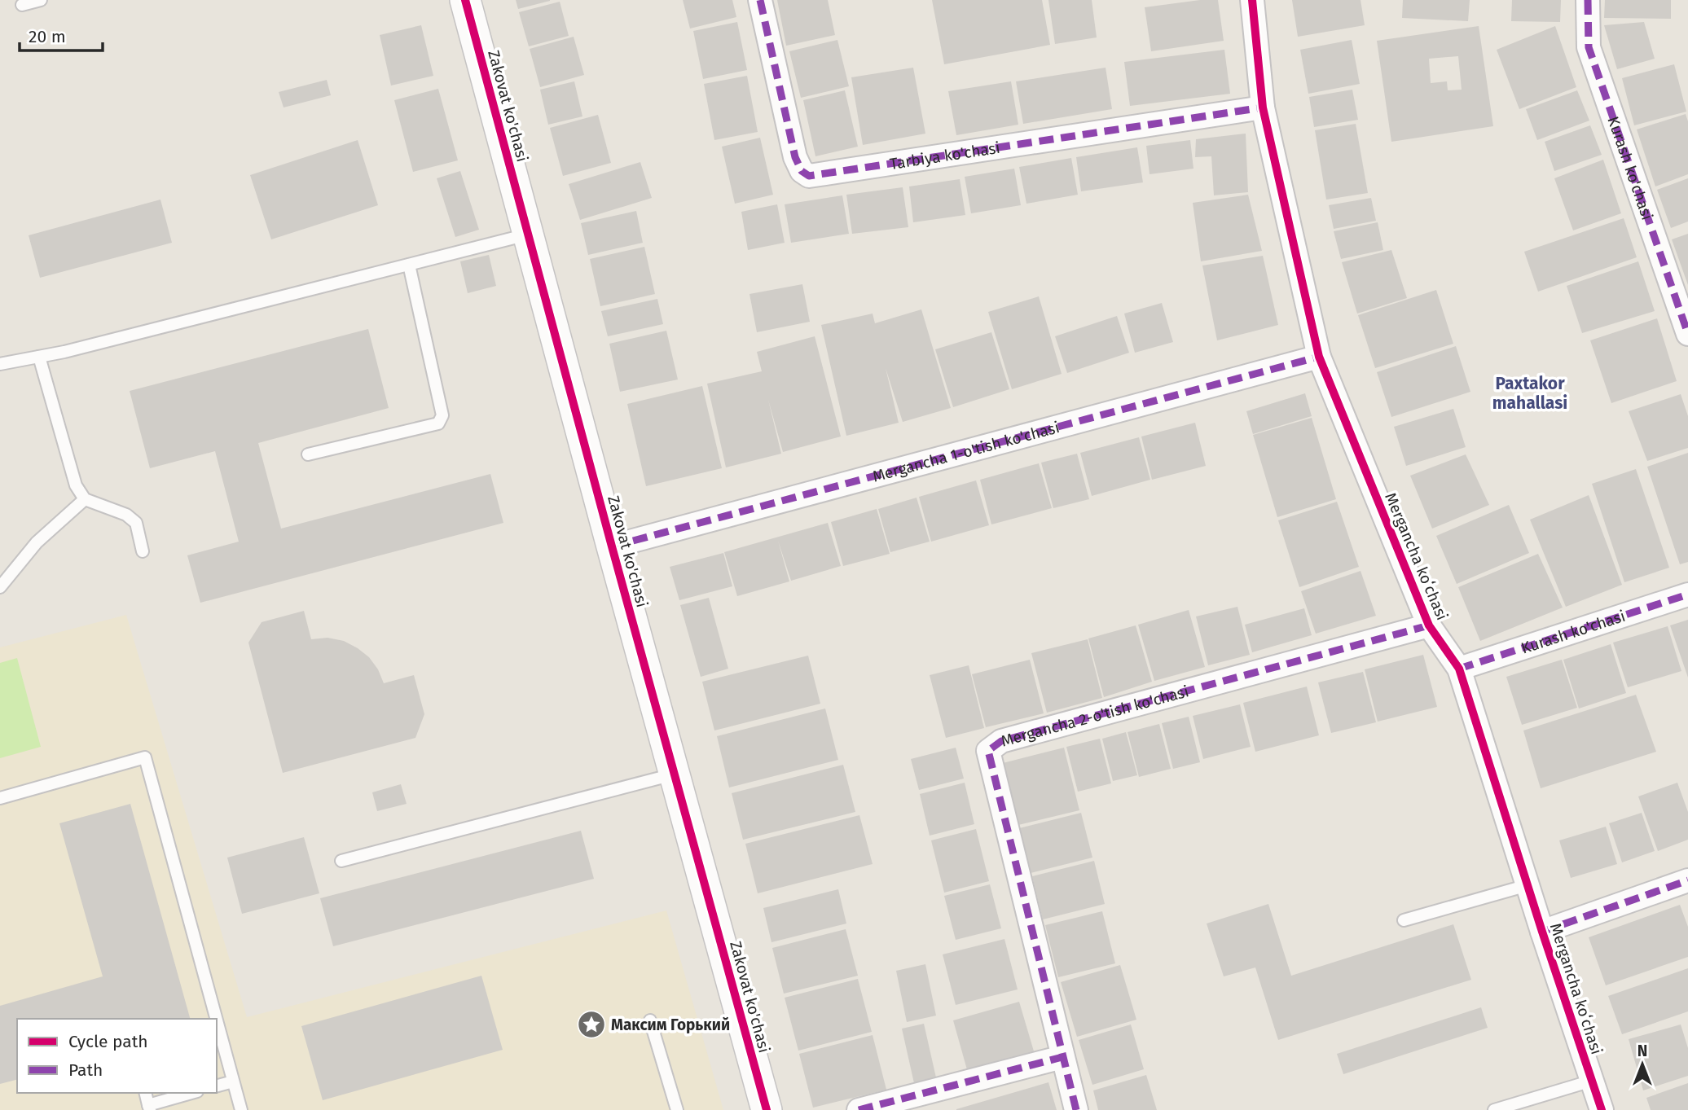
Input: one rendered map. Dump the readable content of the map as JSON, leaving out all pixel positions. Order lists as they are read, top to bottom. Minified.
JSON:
{"streets":{"street":["Zakovat ko'chasi","Tarbiya ko'chasi","Kurash ko'chasi","Mergancha 1-o'tish ko'chasi","Mergancha koʻchasi","Mergancha 2-o'tish ko'chasi"]},"crossings":[["Zakovat ko'chasi","Mergancha 1-o'tish ko'chasi"],["Tarbiya ko'chasi","Mergancha koʻchasi"],["Kurash ko'chasi","Mergancha koʻchasi"],["Mergancha 1-o'tish ko'chasi","Mergancha koʻchasi"],["Mergancha koʻchasi","Mergancha 2-o'tish ko'chasi"]],"districts":["Paxtakor mahallasi"],"places":{"place":["Максим Горький"]},"legend":["Cycle path","Path"],"scale_bar":"20 m","north":"top"}
